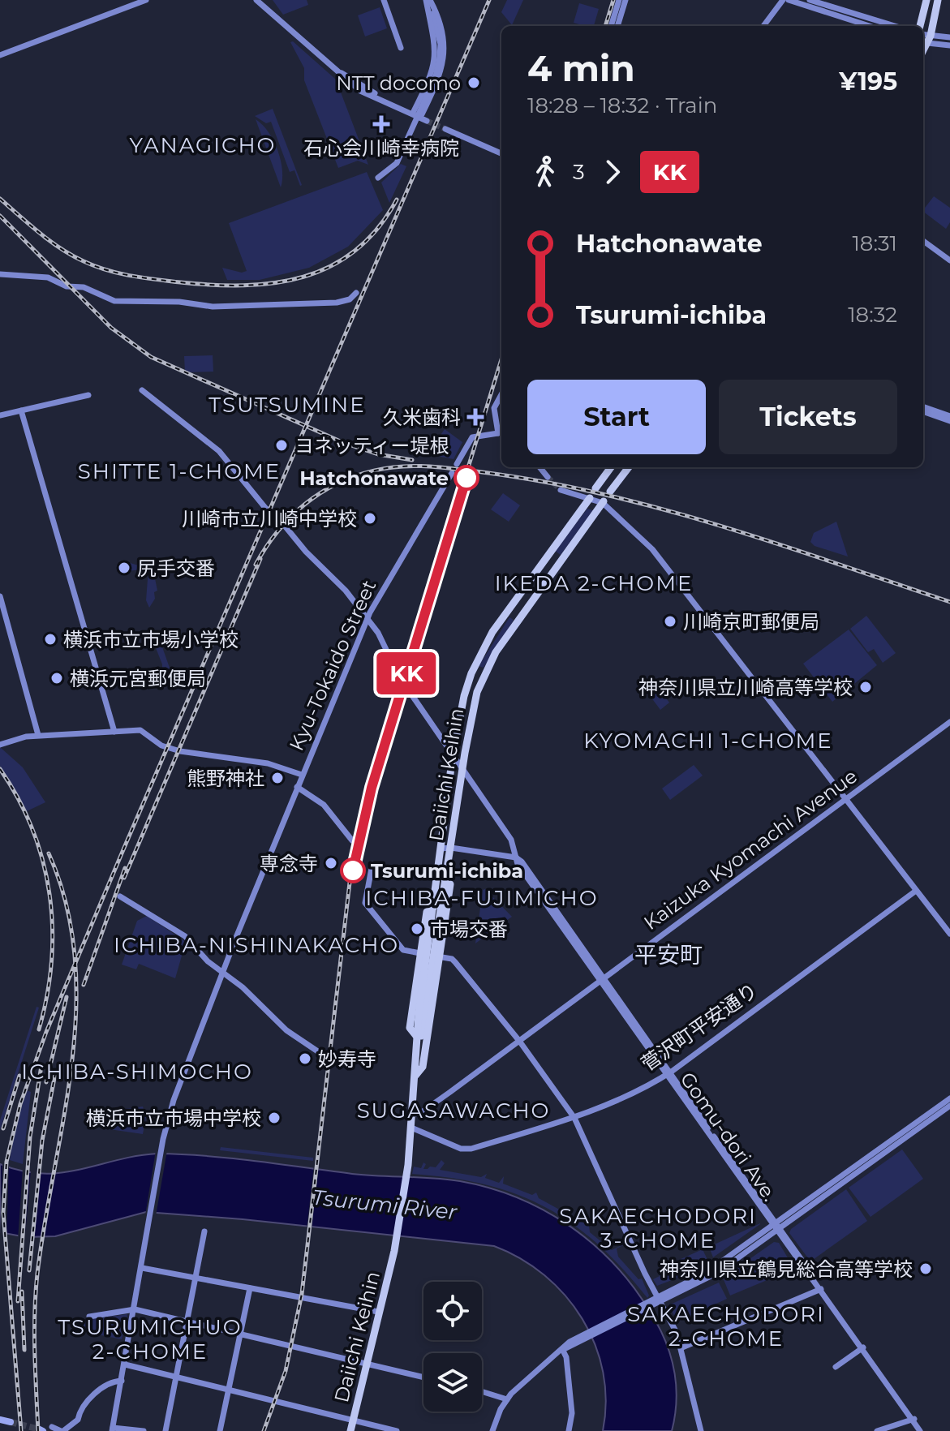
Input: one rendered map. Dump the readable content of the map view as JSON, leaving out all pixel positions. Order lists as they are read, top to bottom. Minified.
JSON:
{"streets":{"highway":["Daiichi Keihin"],"street":["Kyu-Tokaido Street","Kaizuka Kyomachi Avenue","菅沢町平安通り","Gomu-dori Ave."]},"crossings":[["Kyu-Tokaido Street","Gomu-dori Ave."],["Daiichi Keihin","Kaizuka Kyomachi Avenue"],["Daiichi Keihin","菅沢町平安通り"],["Daiichi Keihin","Gomu-dori Ave."],["Kaizuka Kyomachi Avenue","Gomu-dori Ave."],["菅沢町平安通り","Gomu-dori Ave."]],"districts":["YANAGICHO","TSUTSUMINE","SHITTE 1-CHOME","IKEDA 2-CHOME","KYOMACHI 1-CHOME","ICHIBA-FUJIMICHO","ICHIBA-NISHINAKACHO","平安町","ICHIBA-SHIMOCHO","SUGASAWACHO","SAKAECHODORI 3-CHOME","SAKAECHODORI 2-CHOME","TSURUMICHUO 2-CHOME"],"water":["Tsurumi River"],"places":{"other":["NTT docomo","ヨネッティー堤根","Hatchonawate","川崎市立川崎中学校","尻手交番","川崎京町郵便局","横浜市立市場小学校","横浜元宮郵便局","神奈川県立川崎高等学校","熊野神社","専念寺","Tsurumi-ichiba","市場交番","妙寿寺","横浜市立市場中学校","神奈川県立鶴見総合高等学校"],"health":["石心会川崎幸病院","久米歯科"]},"page":{"on_map":"KK","heading":["4 min","18:28 – 18:32 · Train","¥195"],"legs":["3","KK"],"list":[{"name":"Hatchonawate","value":"18:31"},{"name":"Tsurumi-ichiba","value":"18:32"}],"buttons":["Start","Tickets"]}}
